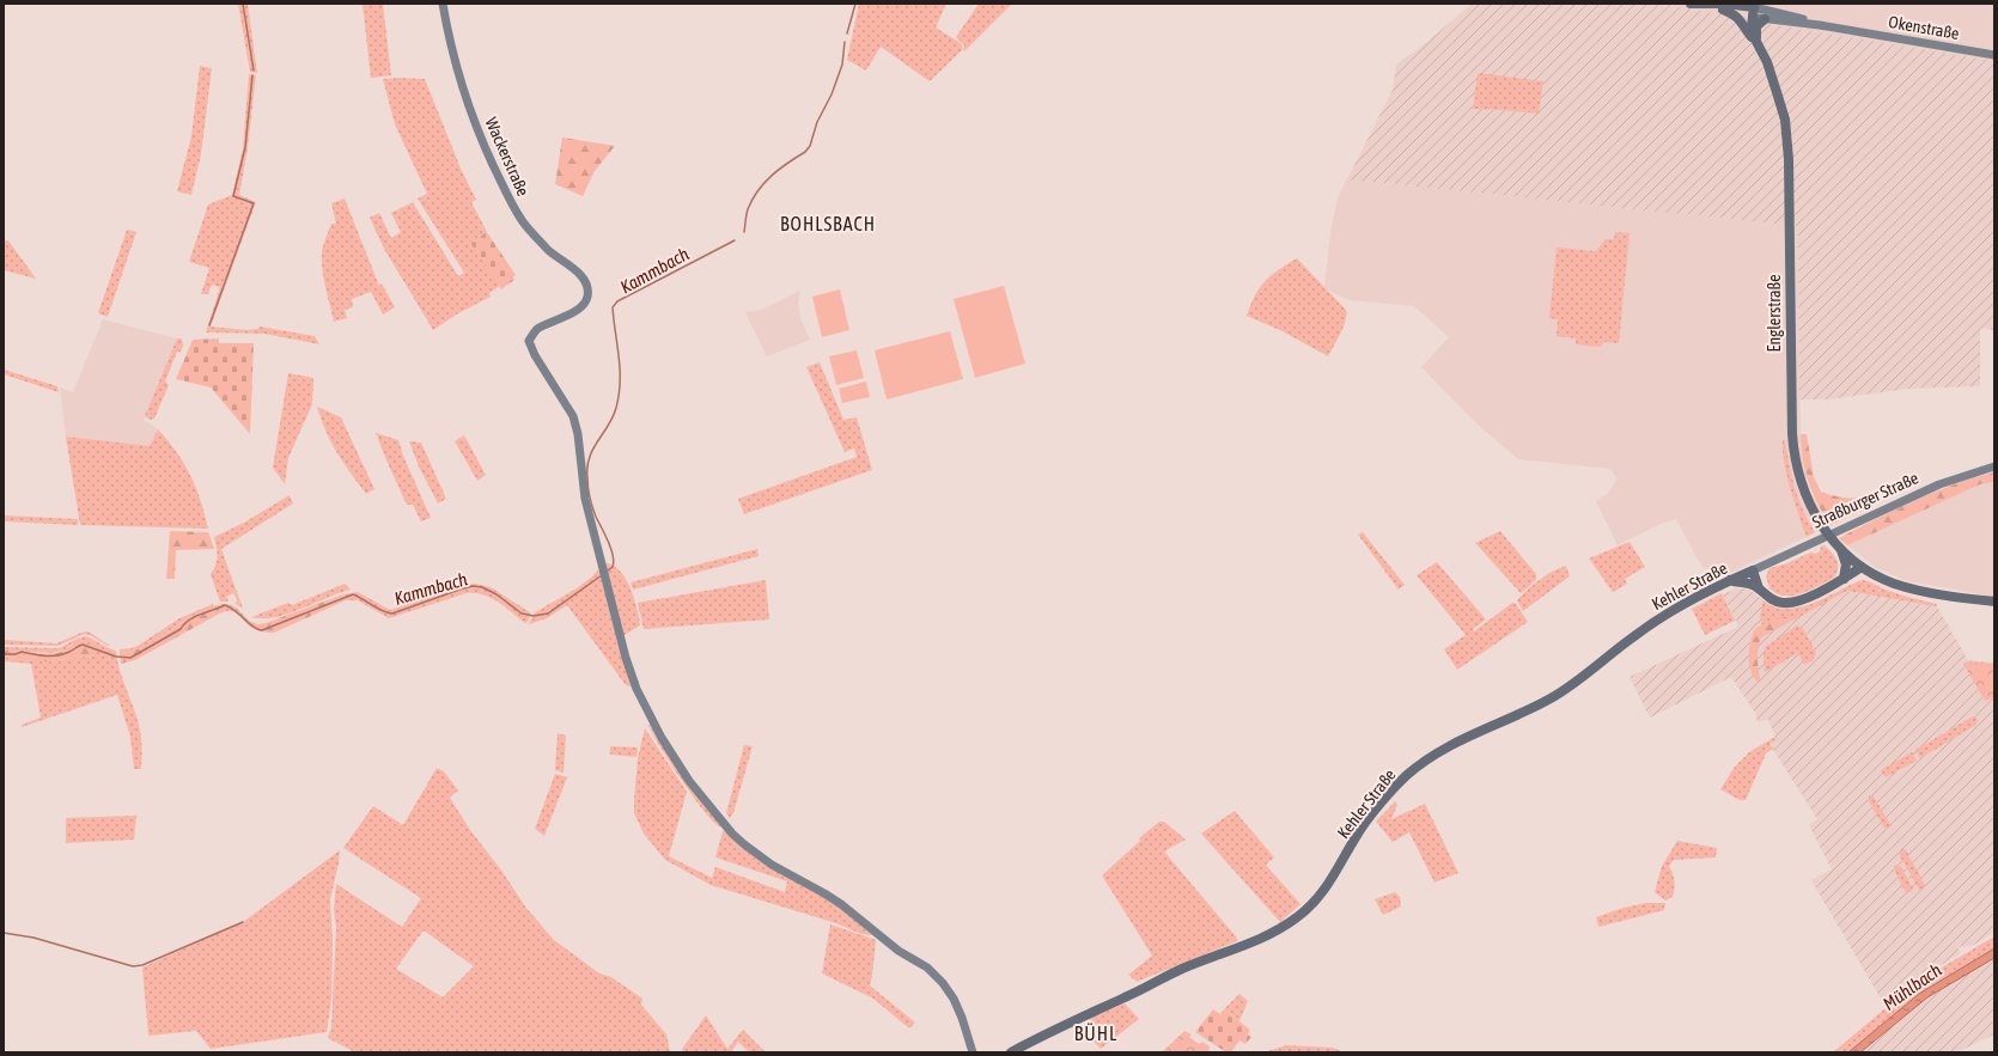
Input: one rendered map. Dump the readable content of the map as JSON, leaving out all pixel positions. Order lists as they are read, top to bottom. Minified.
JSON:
{"streets":{"main road":["Okenstraße","Englerstraße","Kehler Straße"],"street":["Wackerstraße","Straßburger Straße"]},"crossings":[["Okenstraße","Englerstraße"],["Straßburger Straße","Kehler Straße"]],"districts":["BOHLSBACH","BÜHL"],"water":["Kammbach","Mühlbach"]}
